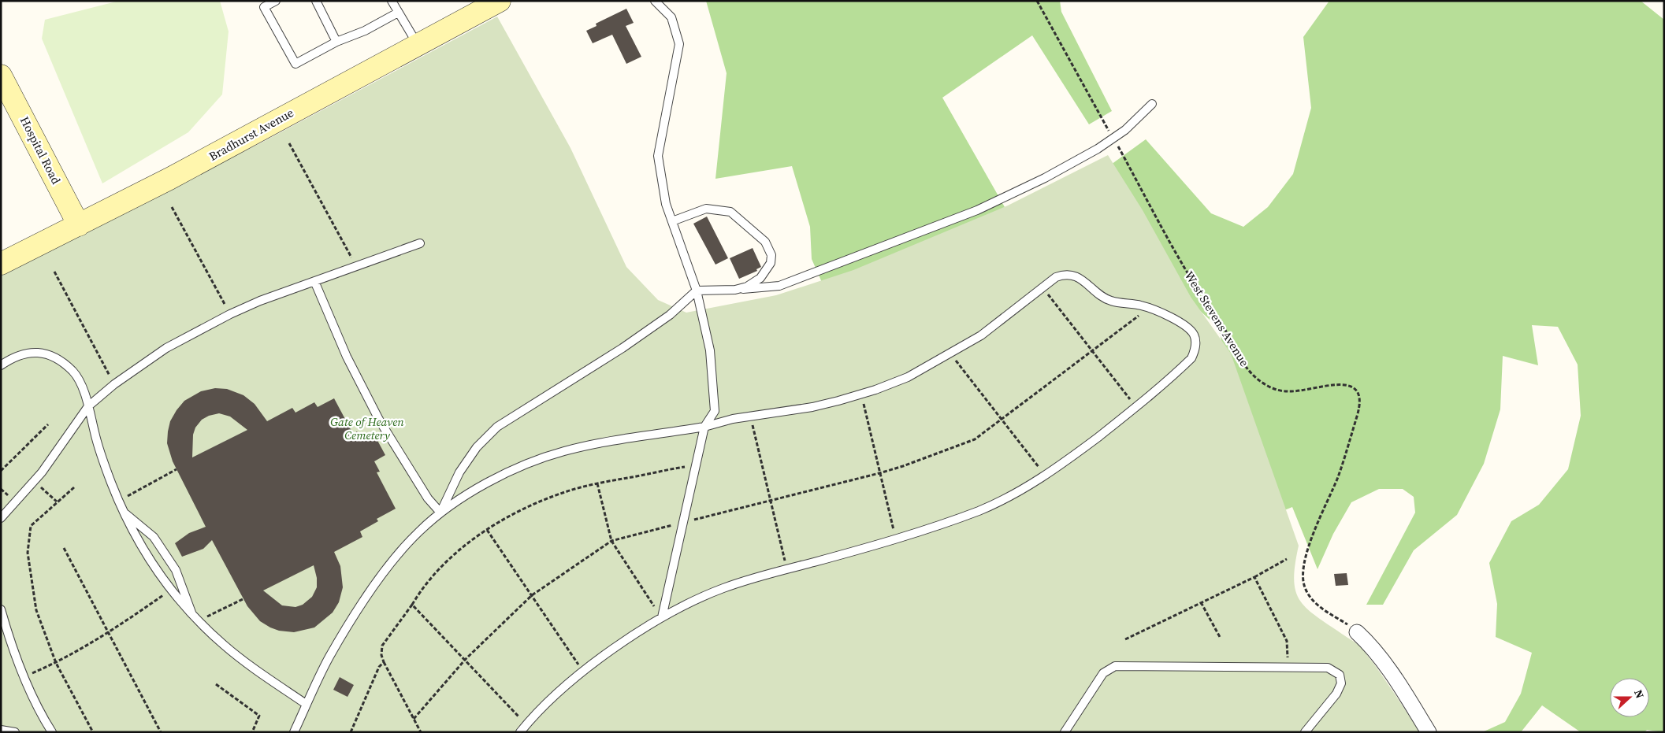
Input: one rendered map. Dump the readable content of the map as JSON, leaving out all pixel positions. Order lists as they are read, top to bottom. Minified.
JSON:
{"streets":{"main road":["Bradhurst Avenue","Hospital Road"],"path":["West Stevens Avenue"]},"crossings":[["Bradhurst Avenue","Hospital Road"]],"parks":["Gate of Heaven Cemetery"],"north":"right"}
